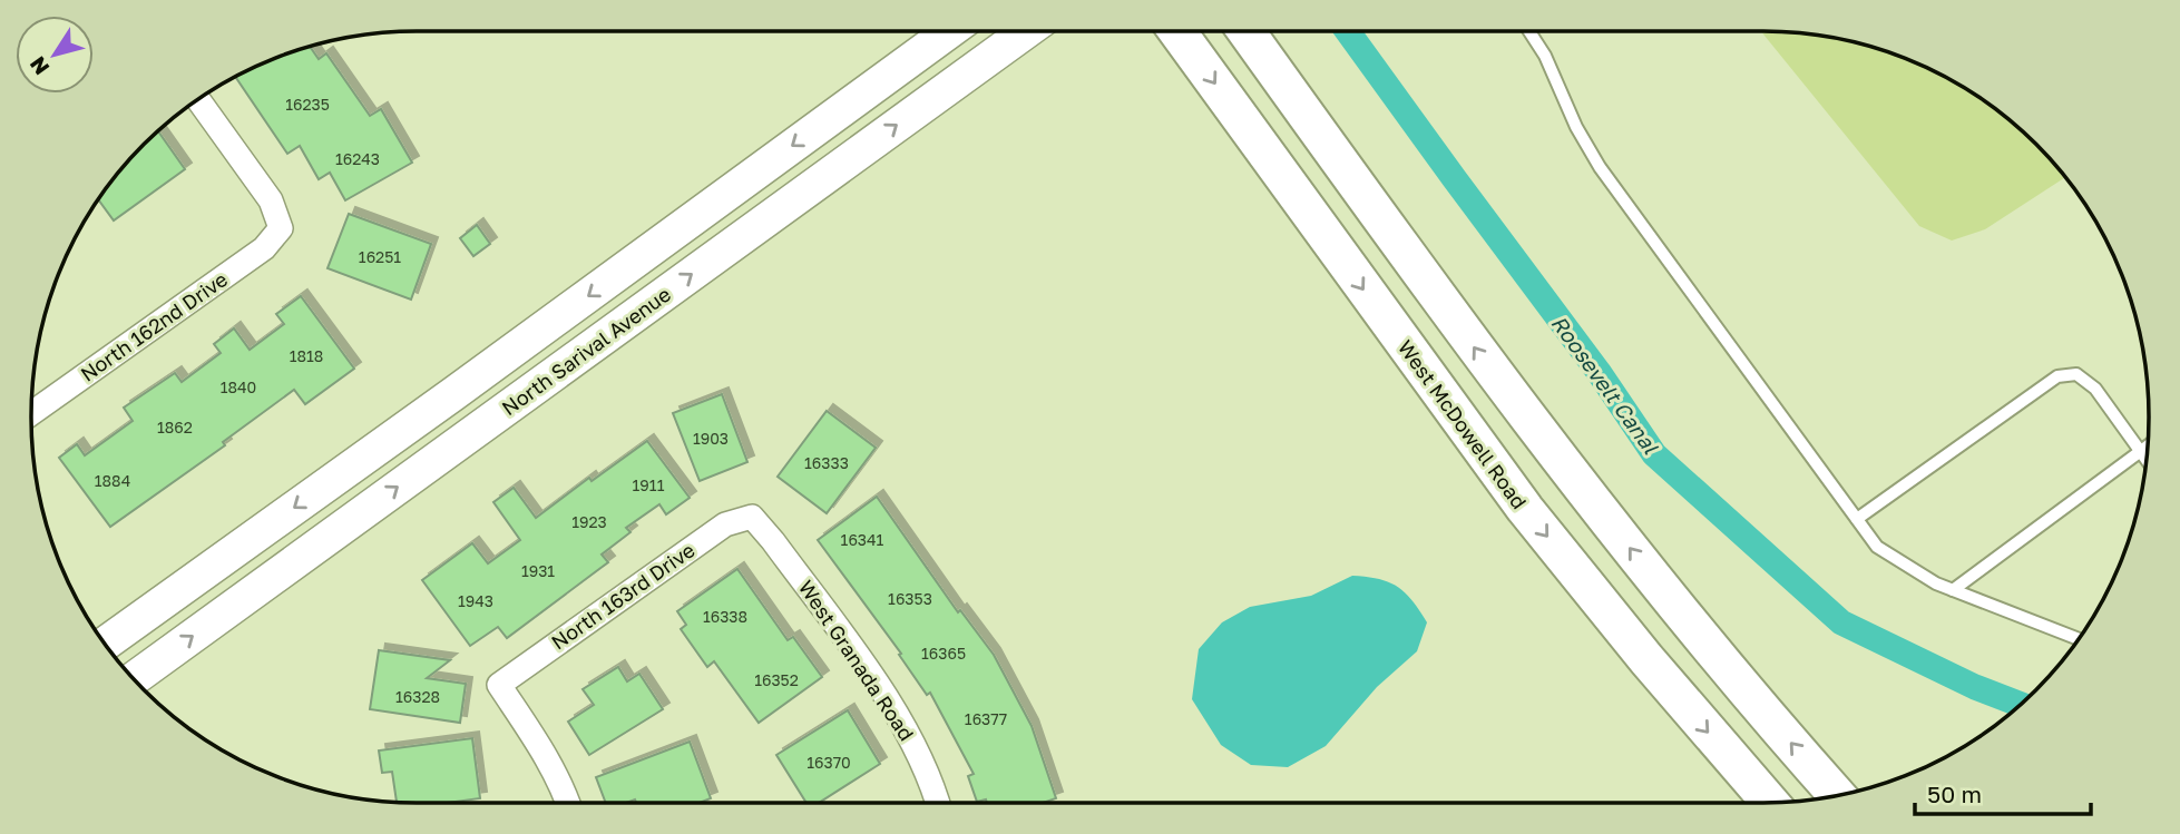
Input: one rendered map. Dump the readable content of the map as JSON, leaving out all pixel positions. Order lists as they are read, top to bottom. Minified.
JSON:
{"streets":{"main road":["North Sarival Avenue","West McDowell Road"],"street":["North 162nd Drive","North 163rd Drive","West Granada Road"]},"crossings":[["North 163rd Drive","West Granada Road"]],"water":["Roosevelt Canal"],"house_numbers":["16235","16243","16251","1818","1840","1862","1903","16333","1884","1911","1923","16341","1931","16353","1943","16338","16365","16352","16328","16377","16370"],"scale_bar":"50 m","north":"bottom left"}
